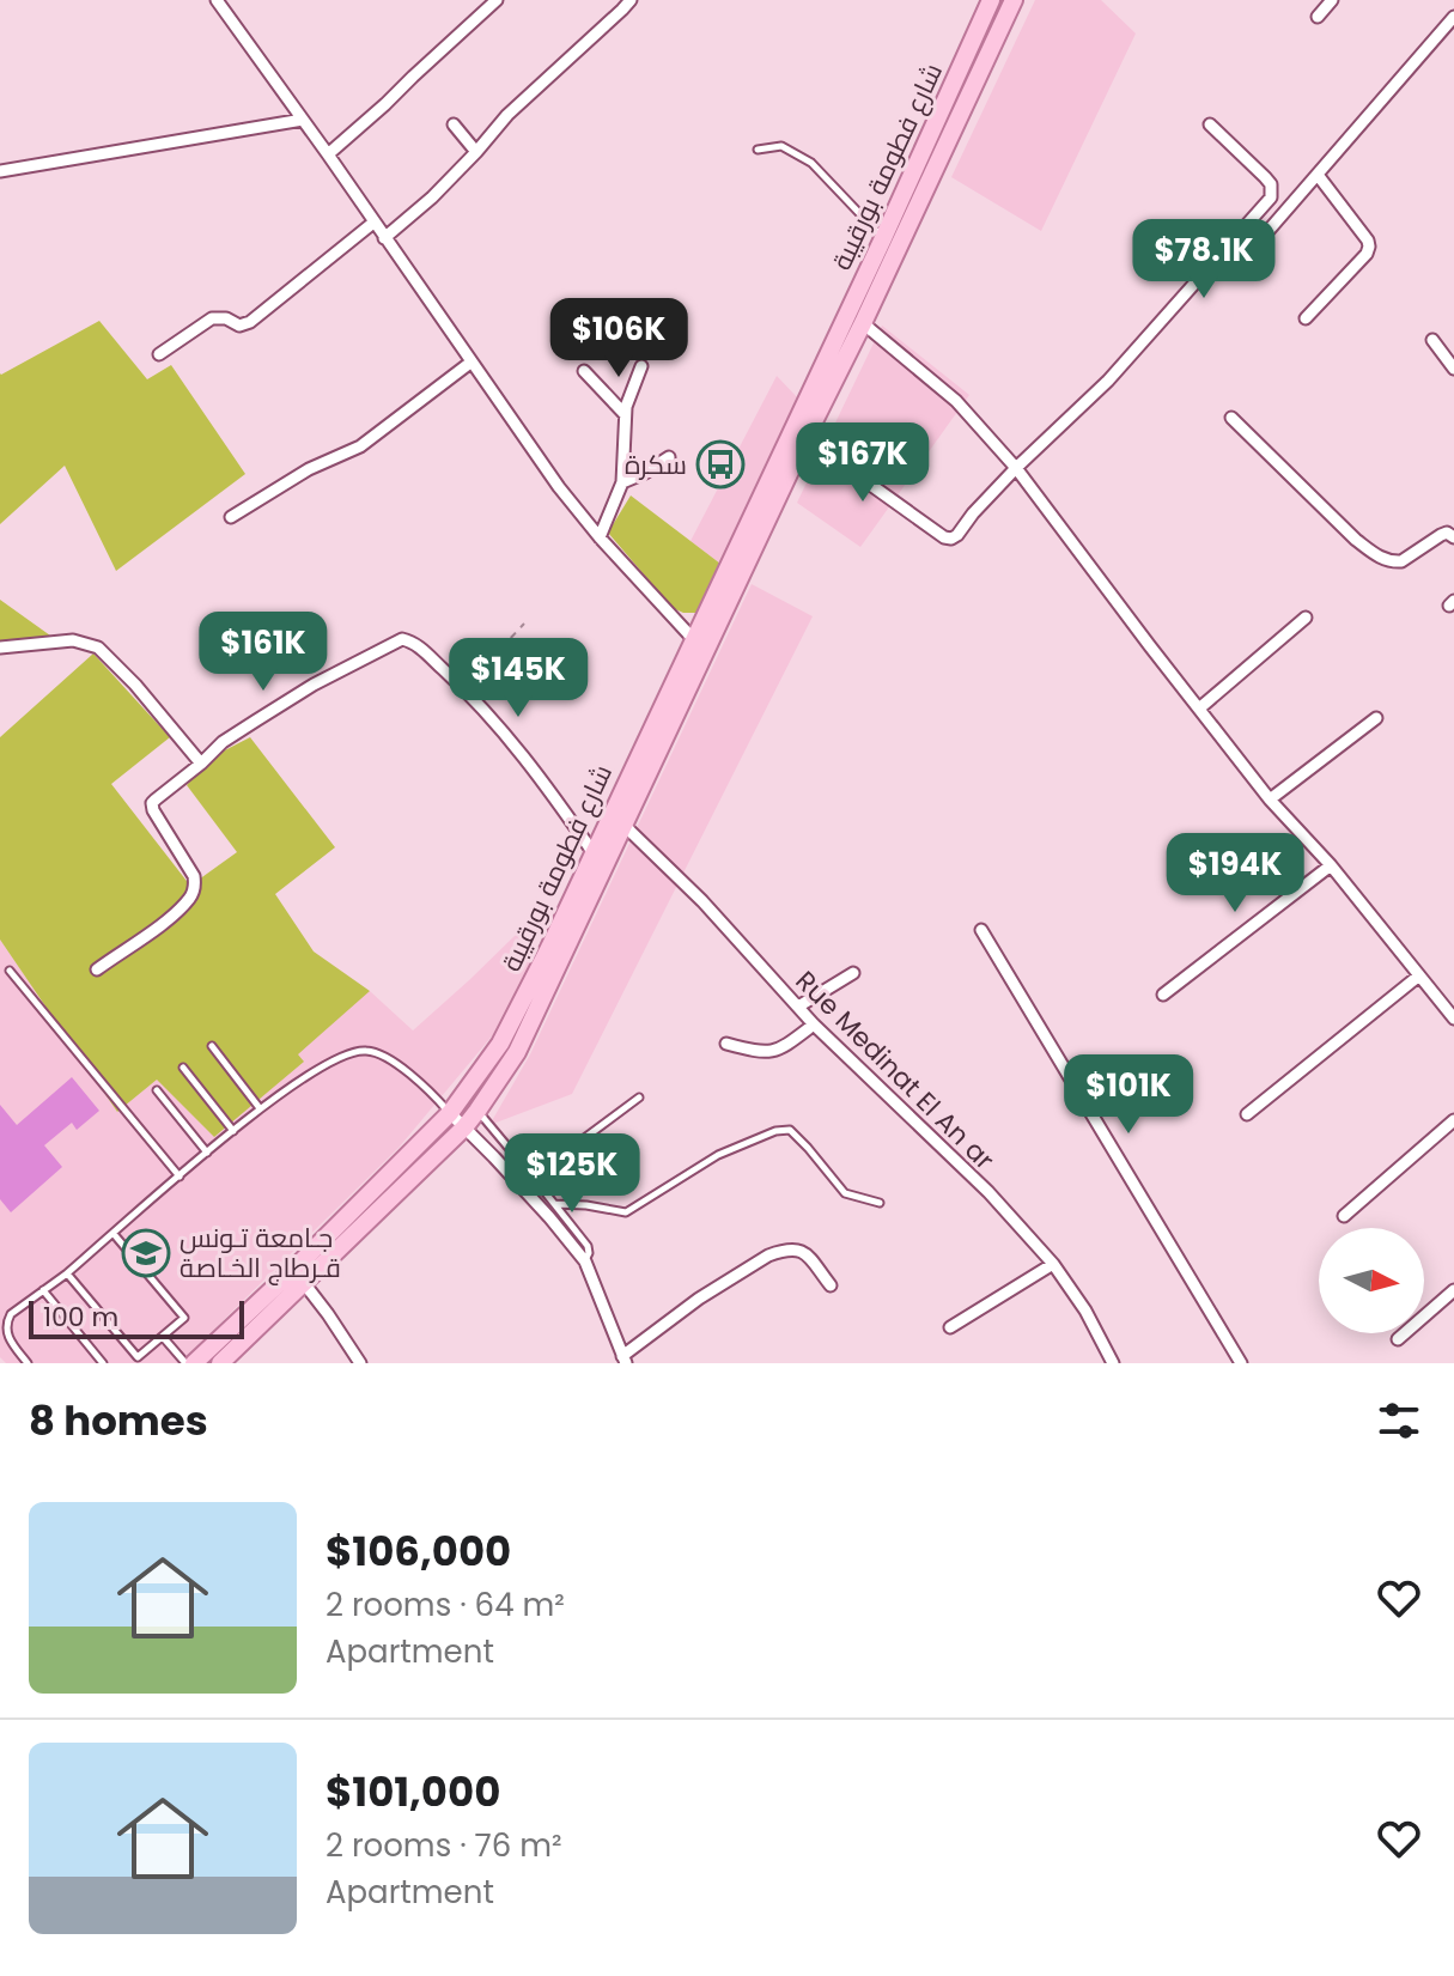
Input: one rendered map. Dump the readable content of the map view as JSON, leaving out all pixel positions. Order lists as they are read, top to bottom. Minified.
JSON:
{"streets":{"main road":["شارع فطومة بورقيبة"],"street":["Rue Medinat El An ar"]},"crossings":[["شارع فطومة بورقيبة","Rue Medinat El An ar"]],"places":{"bus stop":["سكرة"],"school or university":["جـامعة تـونس قـرطاج الخـاصة"]},"scale_bar":"100 m","north":"right","page":{"price":["$78.1K","$106K","$167K","$161K","$145K","$194K","$101K","$125K"],"scale":"100 m","heading":"8 homes","list":[{"name":"$106,000","note":"2 rooms · 64 m² · Apartment"},{"name":"$101,000","note":"2 rooms · 76 m² · Apartment"}]}}
